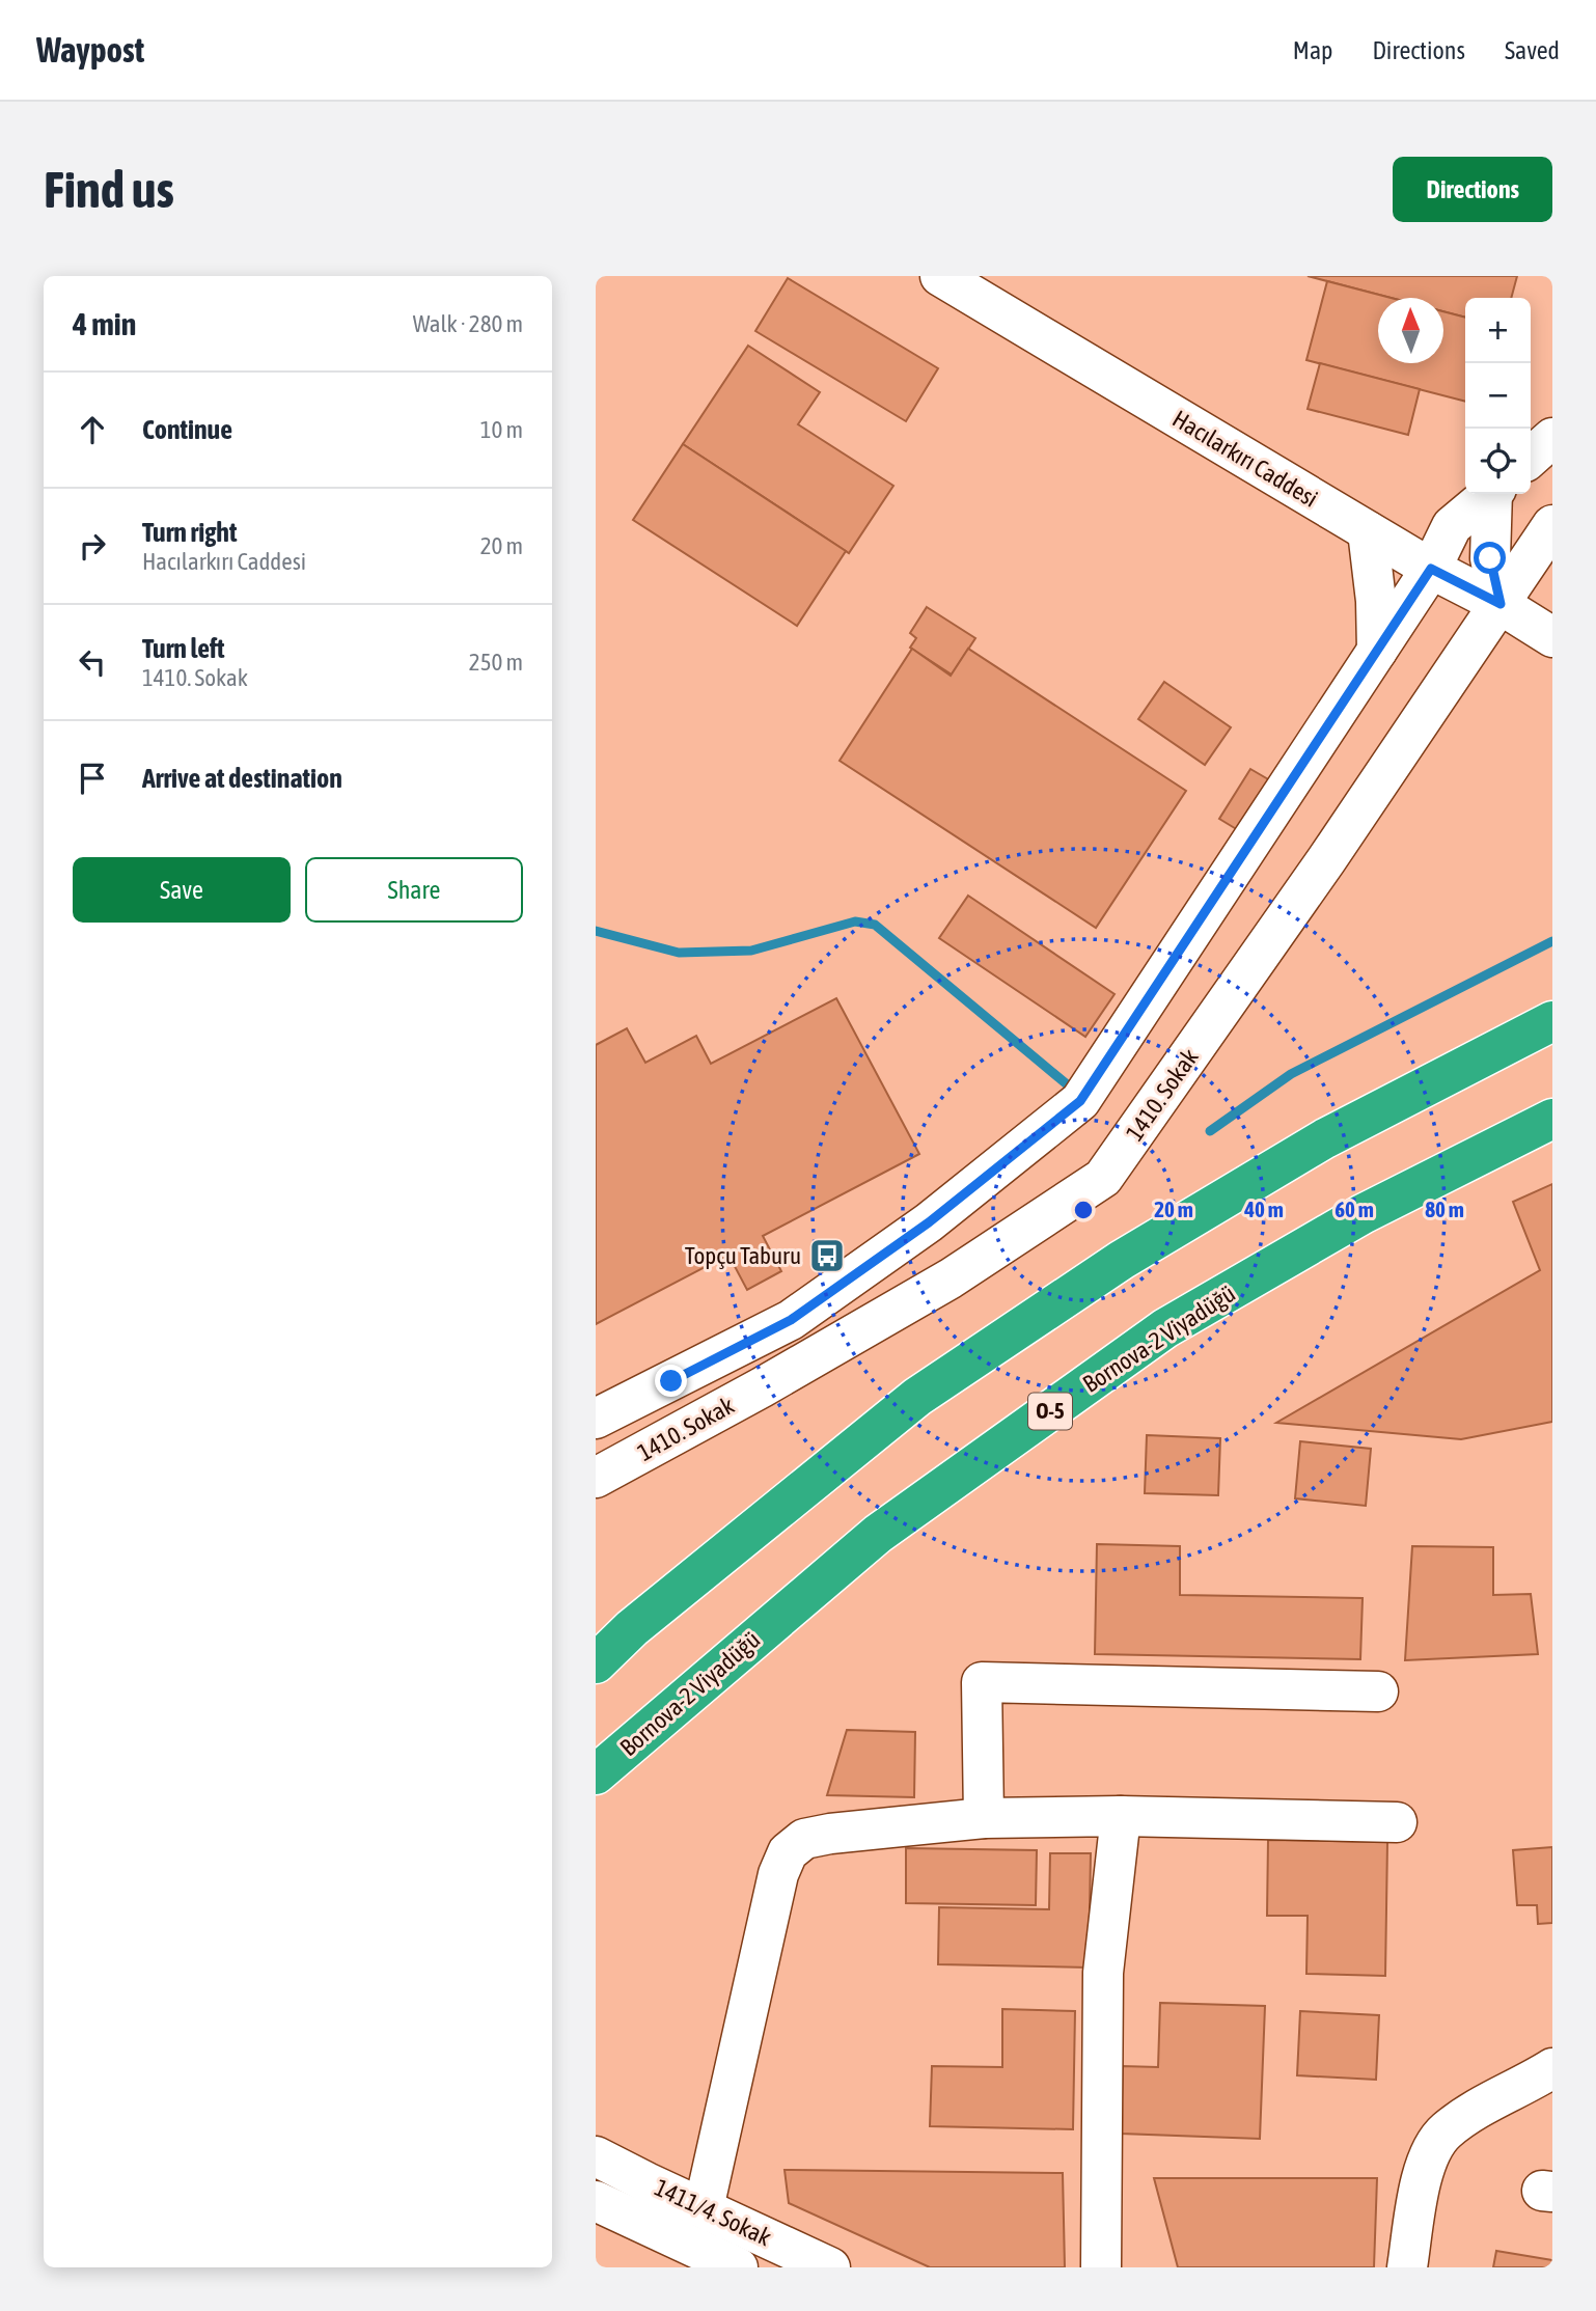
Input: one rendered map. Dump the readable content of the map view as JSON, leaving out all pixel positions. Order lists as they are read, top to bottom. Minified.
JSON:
{"streets":{"highway":["Bornova-2 Viyadüğü","O-5"],"street":["Hacılarkırı Caddesi","1410. Sokak","1411/4. Sokak"]},"crossings":[["Hacılarkırı Caddesi","1410. Sokak"]],"places":{"bus stop":["Topçu Taburu"]},"north":"top","page":{"header":"Waypost","nav":["Map","Directions","Saved"],"buttons":["Directions",["Save","Share"]],"title":"Find us","heading":["4 min","Walk · 280 m"],"map_buttons":["+","−"],"list":[["Continue","10 m"],["Turn right","Hacılarkırı Caddesi","20 m"],["Turn left","1410. Sokak","250 m"],"Arrive at destination"]},"rings":["20 m","40 m","60 m","80 m"]}
